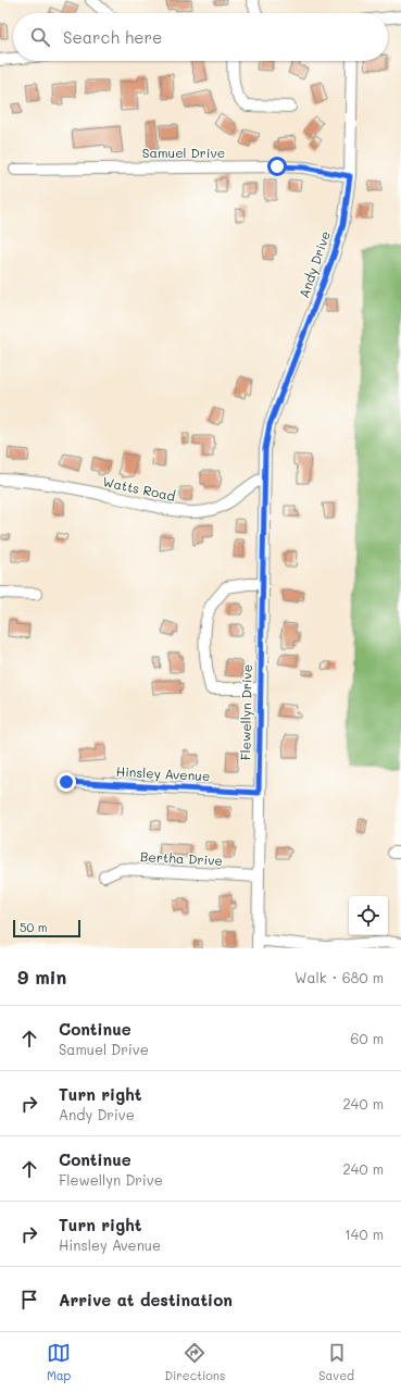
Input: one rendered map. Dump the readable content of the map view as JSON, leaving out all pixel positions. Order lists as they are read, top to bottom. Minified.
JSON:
{"streets":{"street":["Samuel Drive","Andy Drive","Watts Road","Flewellyn Drive","Hinsley Avenue","Bertha Drive"]},"crossings":[["Samuel Drive","Andy Drive"],["Andy Drive","Watts Road"],["Andy Drive","Flewellyn Drive"],["Watts Road","Flewellyn Drive"],["Flewellyn Drive","Hinsley Avenue"],["Flewellyn Drive","Bertha Drive"]],"scale_bar":"50 m","page":{"search":"Search here","scale":"50 m","heading":["9 min","Walk · 680 m"],"list":[["Continue","Samuel Drive","60 m"],["Turn right","Andy Drive","240 m"],["Continue","Flewellyn Drive","240 m"],["Turn right","Hinsley Avenue","140 m"],"Arrive at destination"],"nav":["Map","Directions","Saved"]}}
